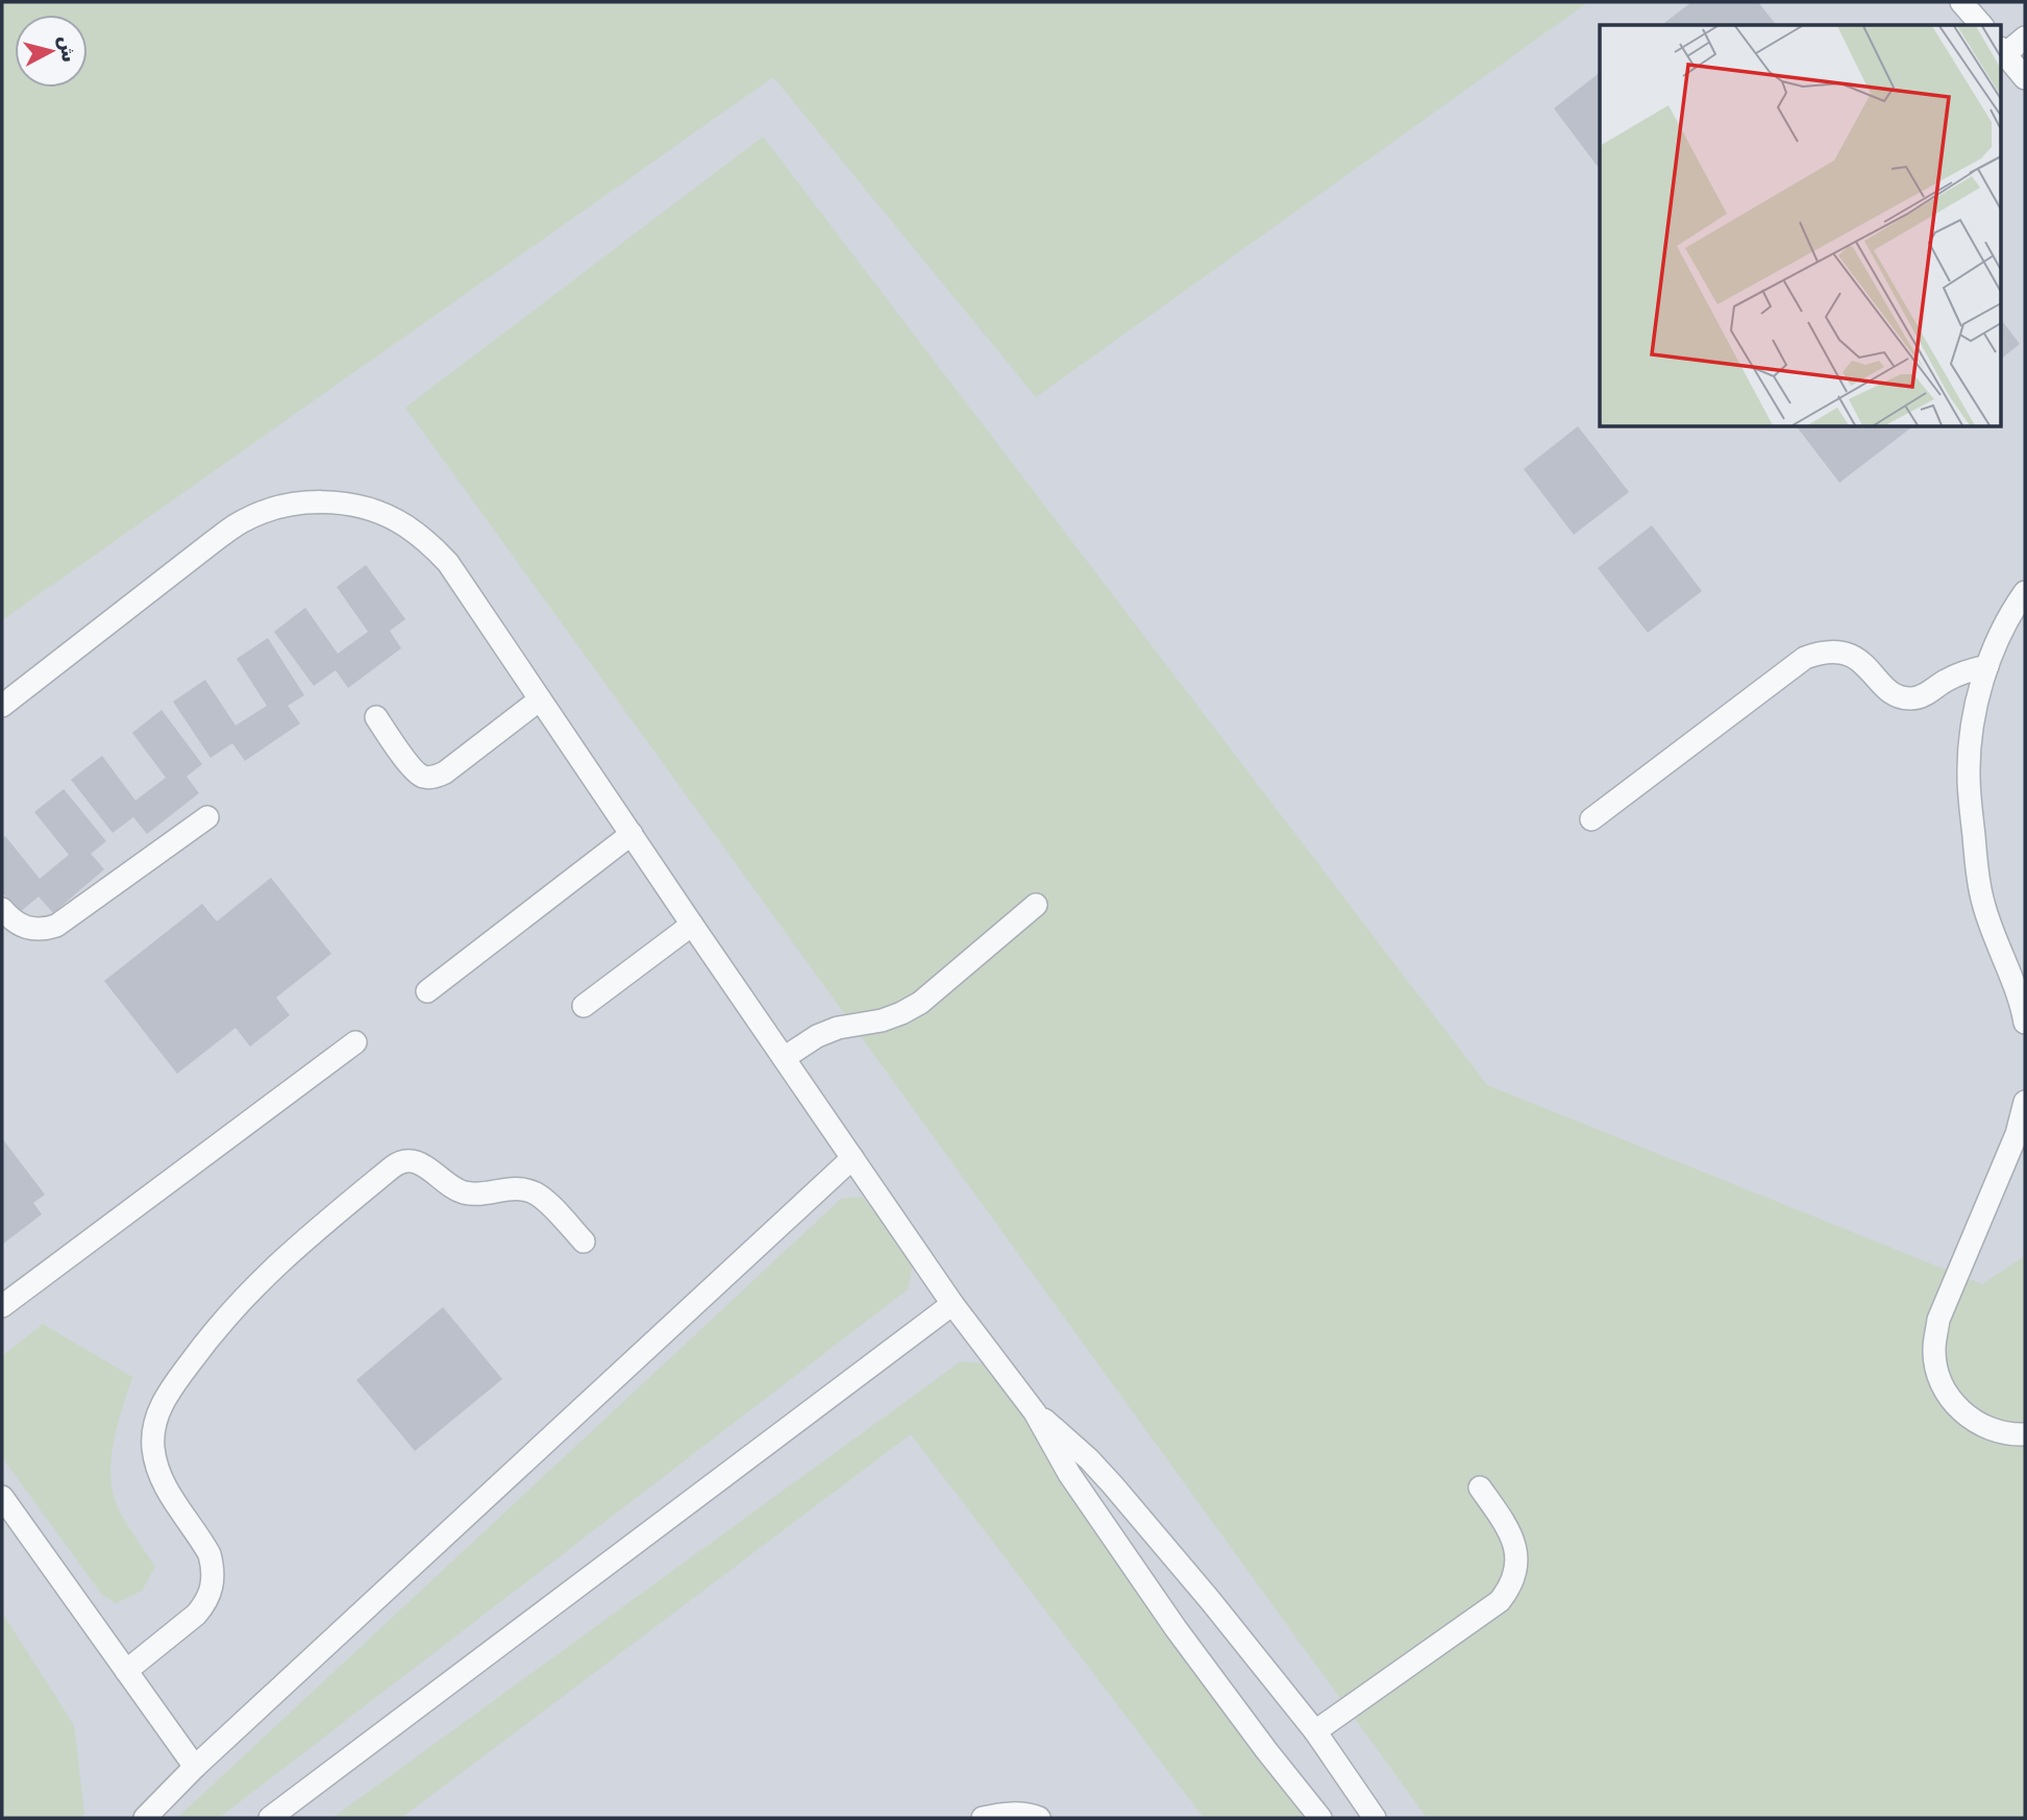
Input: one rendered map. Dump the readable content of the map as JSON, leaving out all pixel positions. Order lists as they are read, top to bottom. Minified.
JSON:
{"north":"right"}
